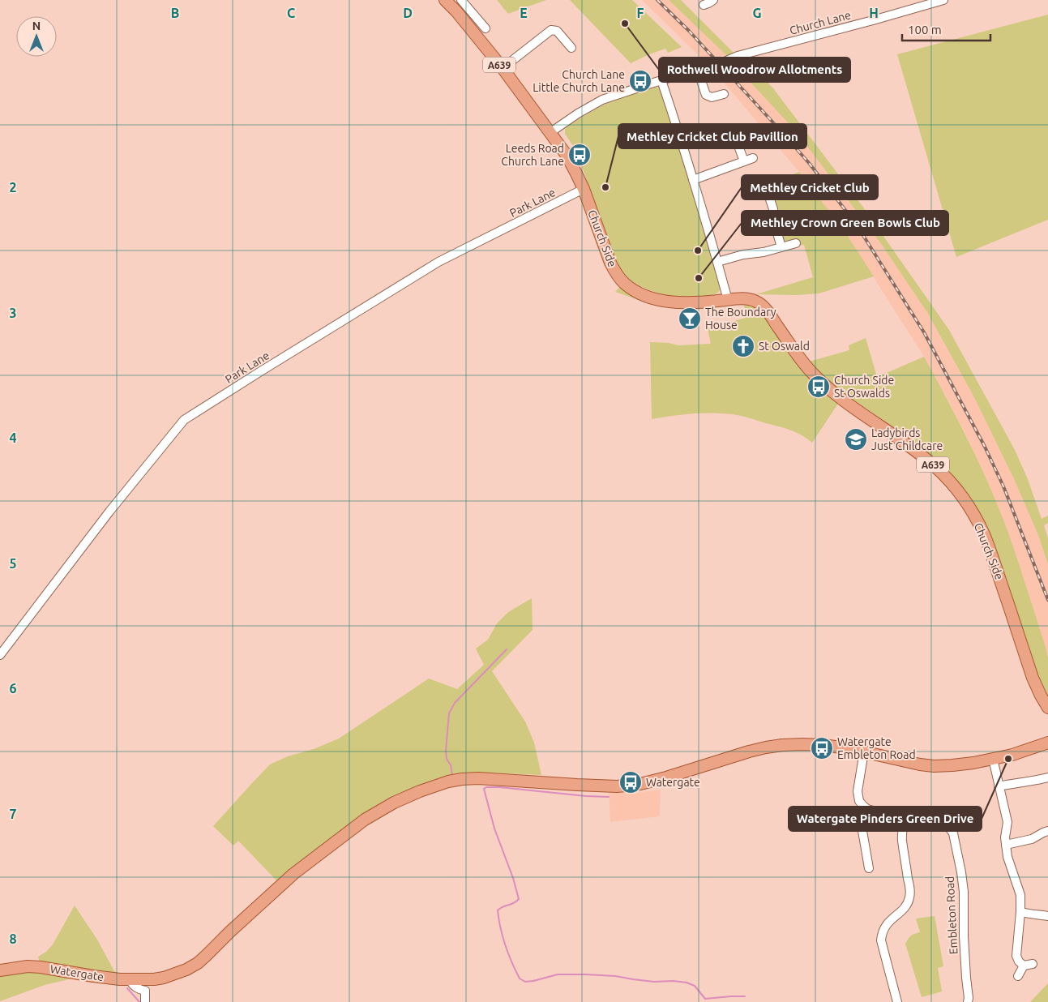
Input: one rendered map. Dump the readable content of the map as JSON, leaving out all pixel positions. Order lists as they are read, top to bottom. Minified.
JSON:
{"streets":{"main road":["A639","Church Side","Watergate"],"street":["Church Lane","Park Lane","Embleton Road"]},"crossings":[["A639","Church Side"],["Park Lane","Church Side"]],"places":{"other":["Rothwell Woodrow Allotments","Methley Cricket Club Pavillion","Methley Cricket Club","Methley Crown Green Bowls Club","Watergate Pinders Green Drive"],"bus stop":["Church Lane Little Church Lane","Leeds Road Church Lane","Church Side St Oswalds","Watergate Embleton Road","Watergate"],"bar":["The Boundary House"],"church":["St Oswald"],"school or university":["Ladybirds Just Childcare"]},"scale_bar":"100 m","north":"top","grid":{"columns":["B","C","D","E","F","G","H"],"rows":["2","3","4","5","6","7","8"]}}
